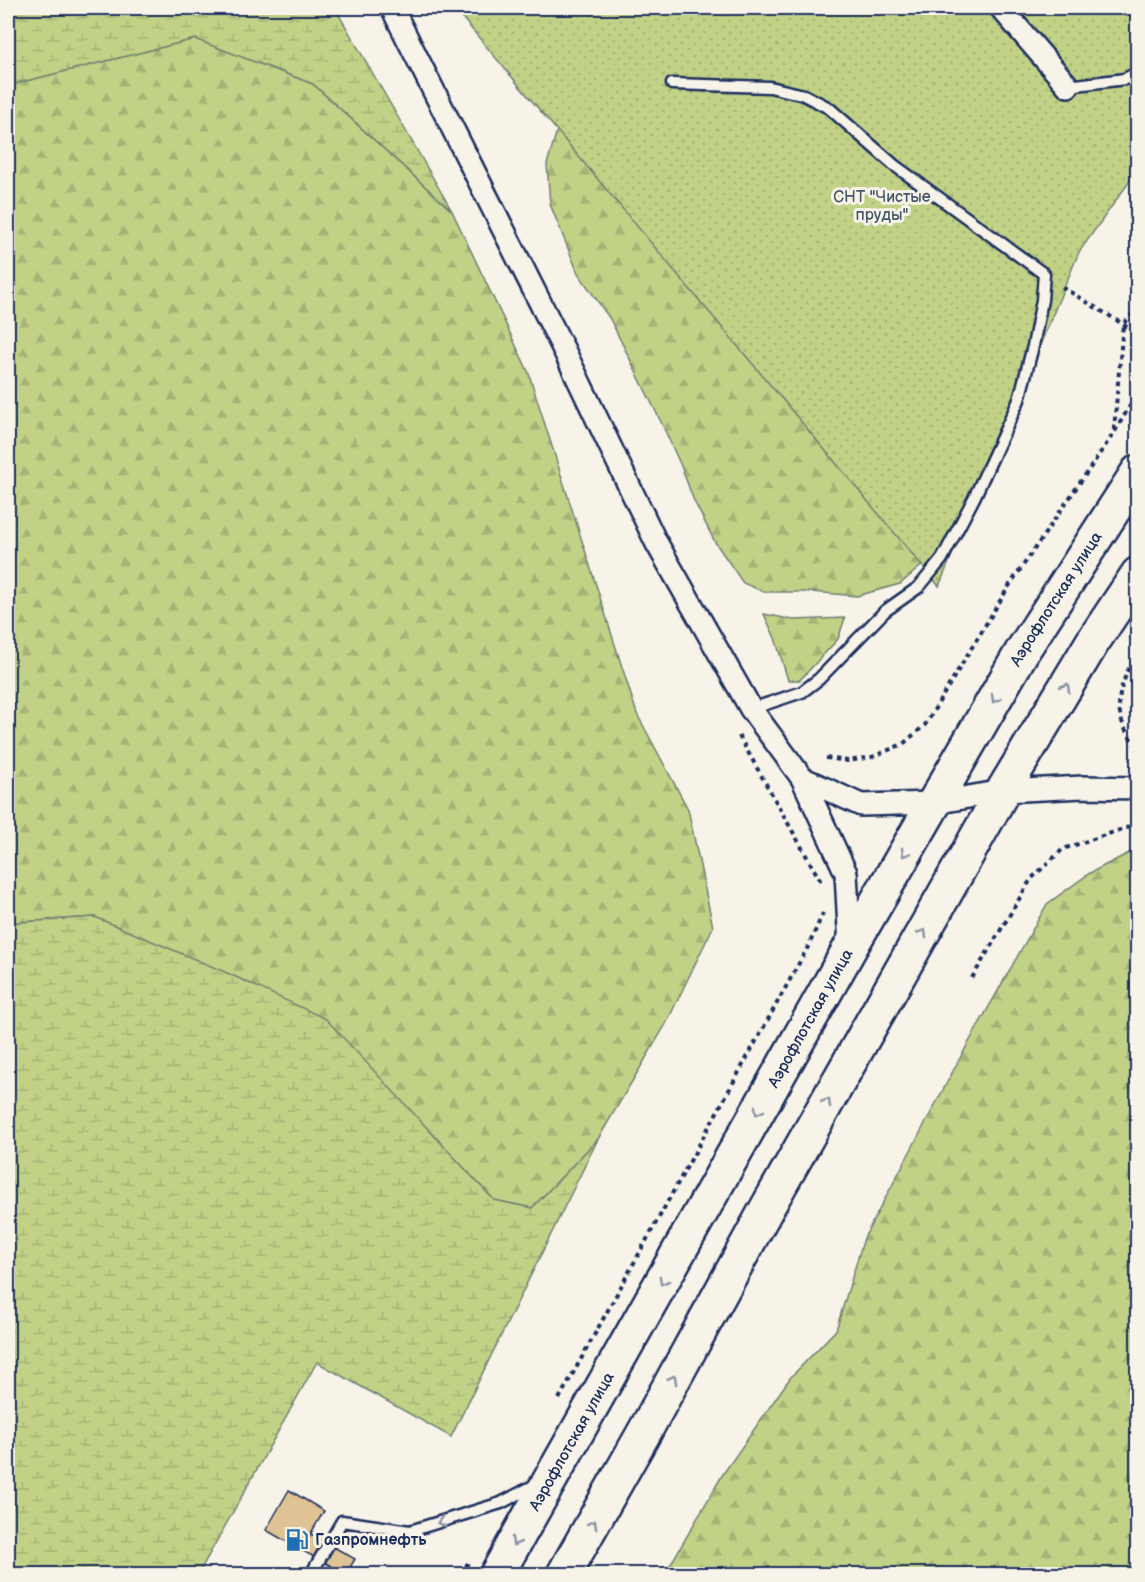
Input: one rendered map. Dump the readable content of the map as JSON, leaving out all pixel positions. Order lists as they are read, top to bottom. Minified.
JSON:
{"streets":{"main road":["Аэрофлотская улица"]},"parks":["СНТ \"Чистые пруды\""],"places":{"fuel station":["Газпромнефть"]}}
